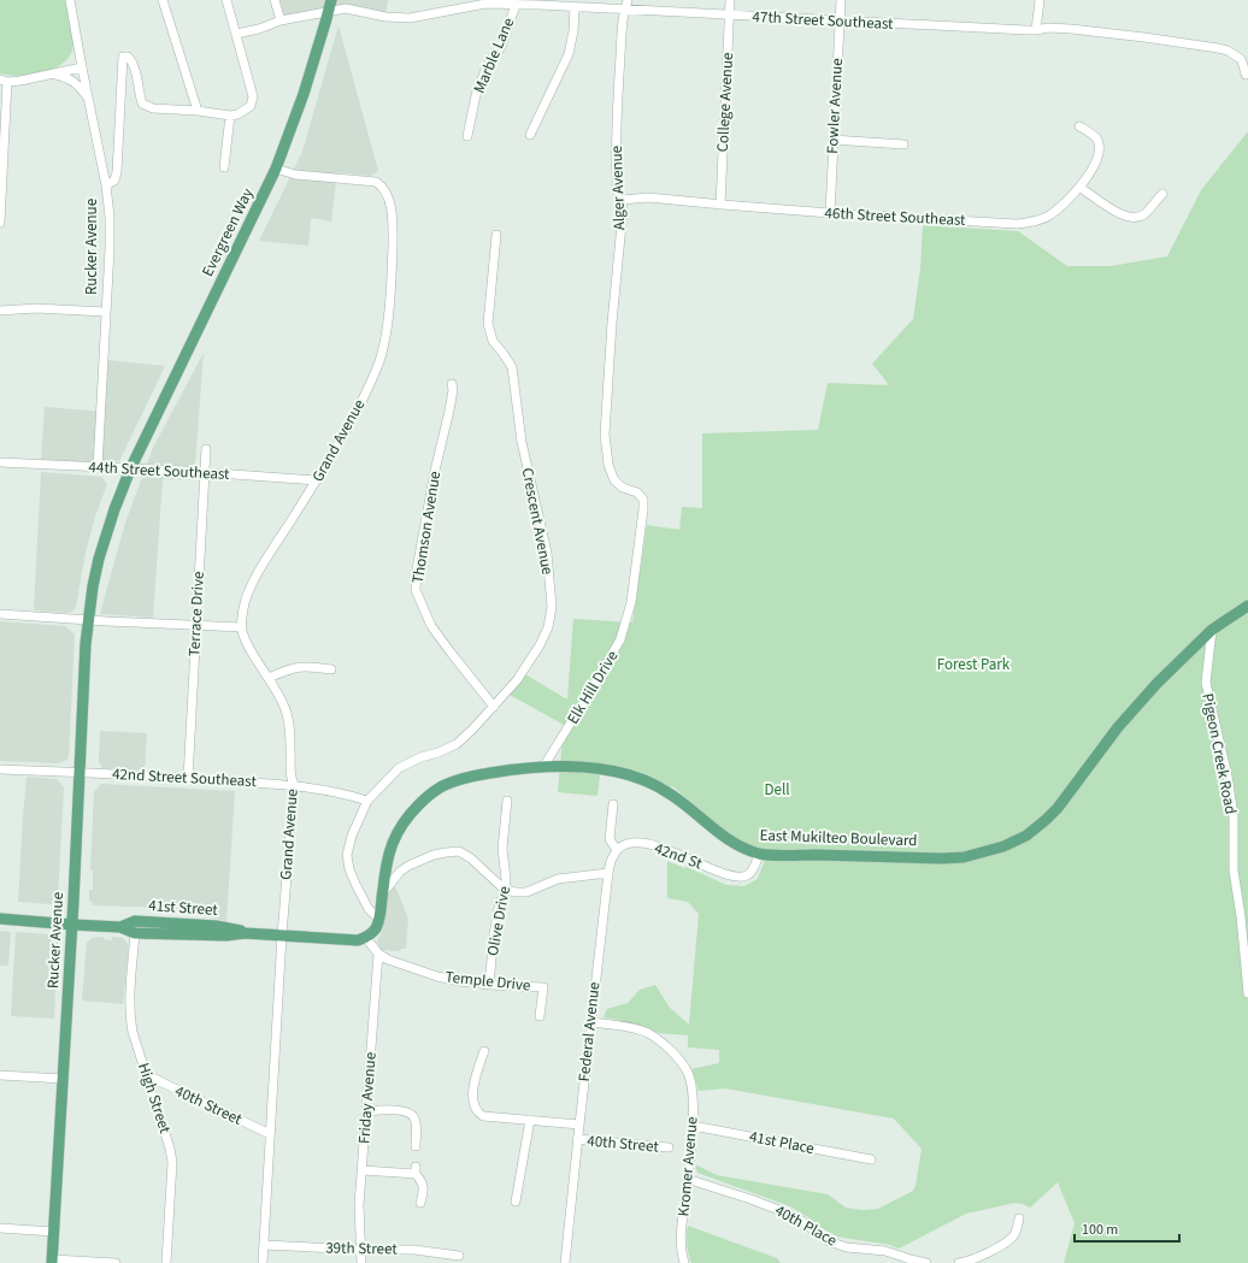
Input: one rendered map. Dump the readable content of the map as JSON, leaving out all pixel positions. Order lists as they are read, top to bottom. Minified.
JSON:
{"streets":{"main road":["Evergreen Way","Rucker Avenue","East Mukilteo Boulevard","41st Street"],"street":["47th Street Southeast","Marble Lane","College Avenue","Fowler Avenue","Alger Avenue","46th Street Southeast","Grand Avenue","44th Street Southeast","Crescent Avenue","Thomson Avenue","Terrace Drive","Elk Hill Drive","Pigeon Creek Road","42nd Street Southeast","42nd St","Olive Drive","Temple Drive","Federal Avenue","High Street","Friday Avenue","40th Street","41st Place","Kromer Avenue","40th Place","39th Street"]},"crossings":[["47th Street Southeast","Marble Lane"],["47th Street Southeast","College Avenue"],["47th Street Southeast","Fowler Avenue"],["47th Street Southeast","Alger Avenue"],["47th Street Southeast","Evergreen Way"],["College Avenue","46th Street Southeast"],["Fowler Avenue","46th Street Southeast"],["Alger Avenue","46th Street Southeast"],["Alger Avenue","Elk Hill Drive"],["Evergreen Way","Rucker Avenue"],["Evergreen Way","Grand Avenue"],["Evergreen Way","44th Street Southeast"],["Rucker Avenue","44th Street Southeast"],["Rucker Avenue","42nd Street Southeast"],["Rucker Avenue","41st Street"],["Grand Avenue","44th Street Southeast"],["Grand Avenue","42nd Street Southeast"],["Grand Avenue","41st Street"],["Grand Avenue","40th Street"],["Grand Avenue","39th Street"],["44th Street Southeast","Terrace Drive"],["Crescent Avenue","Thomson Avenue"],["Crescent Avenue","42nd Street Southeast"],["Crescent Avenue","East Mukilteo Boulevard"],["Terrace Drive","42nd Street Southeast"],["Elk Hill Drive","East Mukilteo Boulevard"],["Pigeon Creek Road","East Mukilteo Boulevard"],["East Mukilteo Boulevard","42nd St"],["42nd St","Federal Avenue"],["41st Street","High Street"],["Olive Drive","Temple Drive"],["Temple Drive","Friday Avenue"],["Federal Avenue","40th Street"],["Federal Avenue","Kromer Avenue"],["High Street","40th Street"],["Friday Avenue","39th Street"],["41st Place","Kromer Avenue"],["Kromer Avenue","40th Place"]],"parks":["Forest Park","Dell"],"scale_bar":"100 m"}
